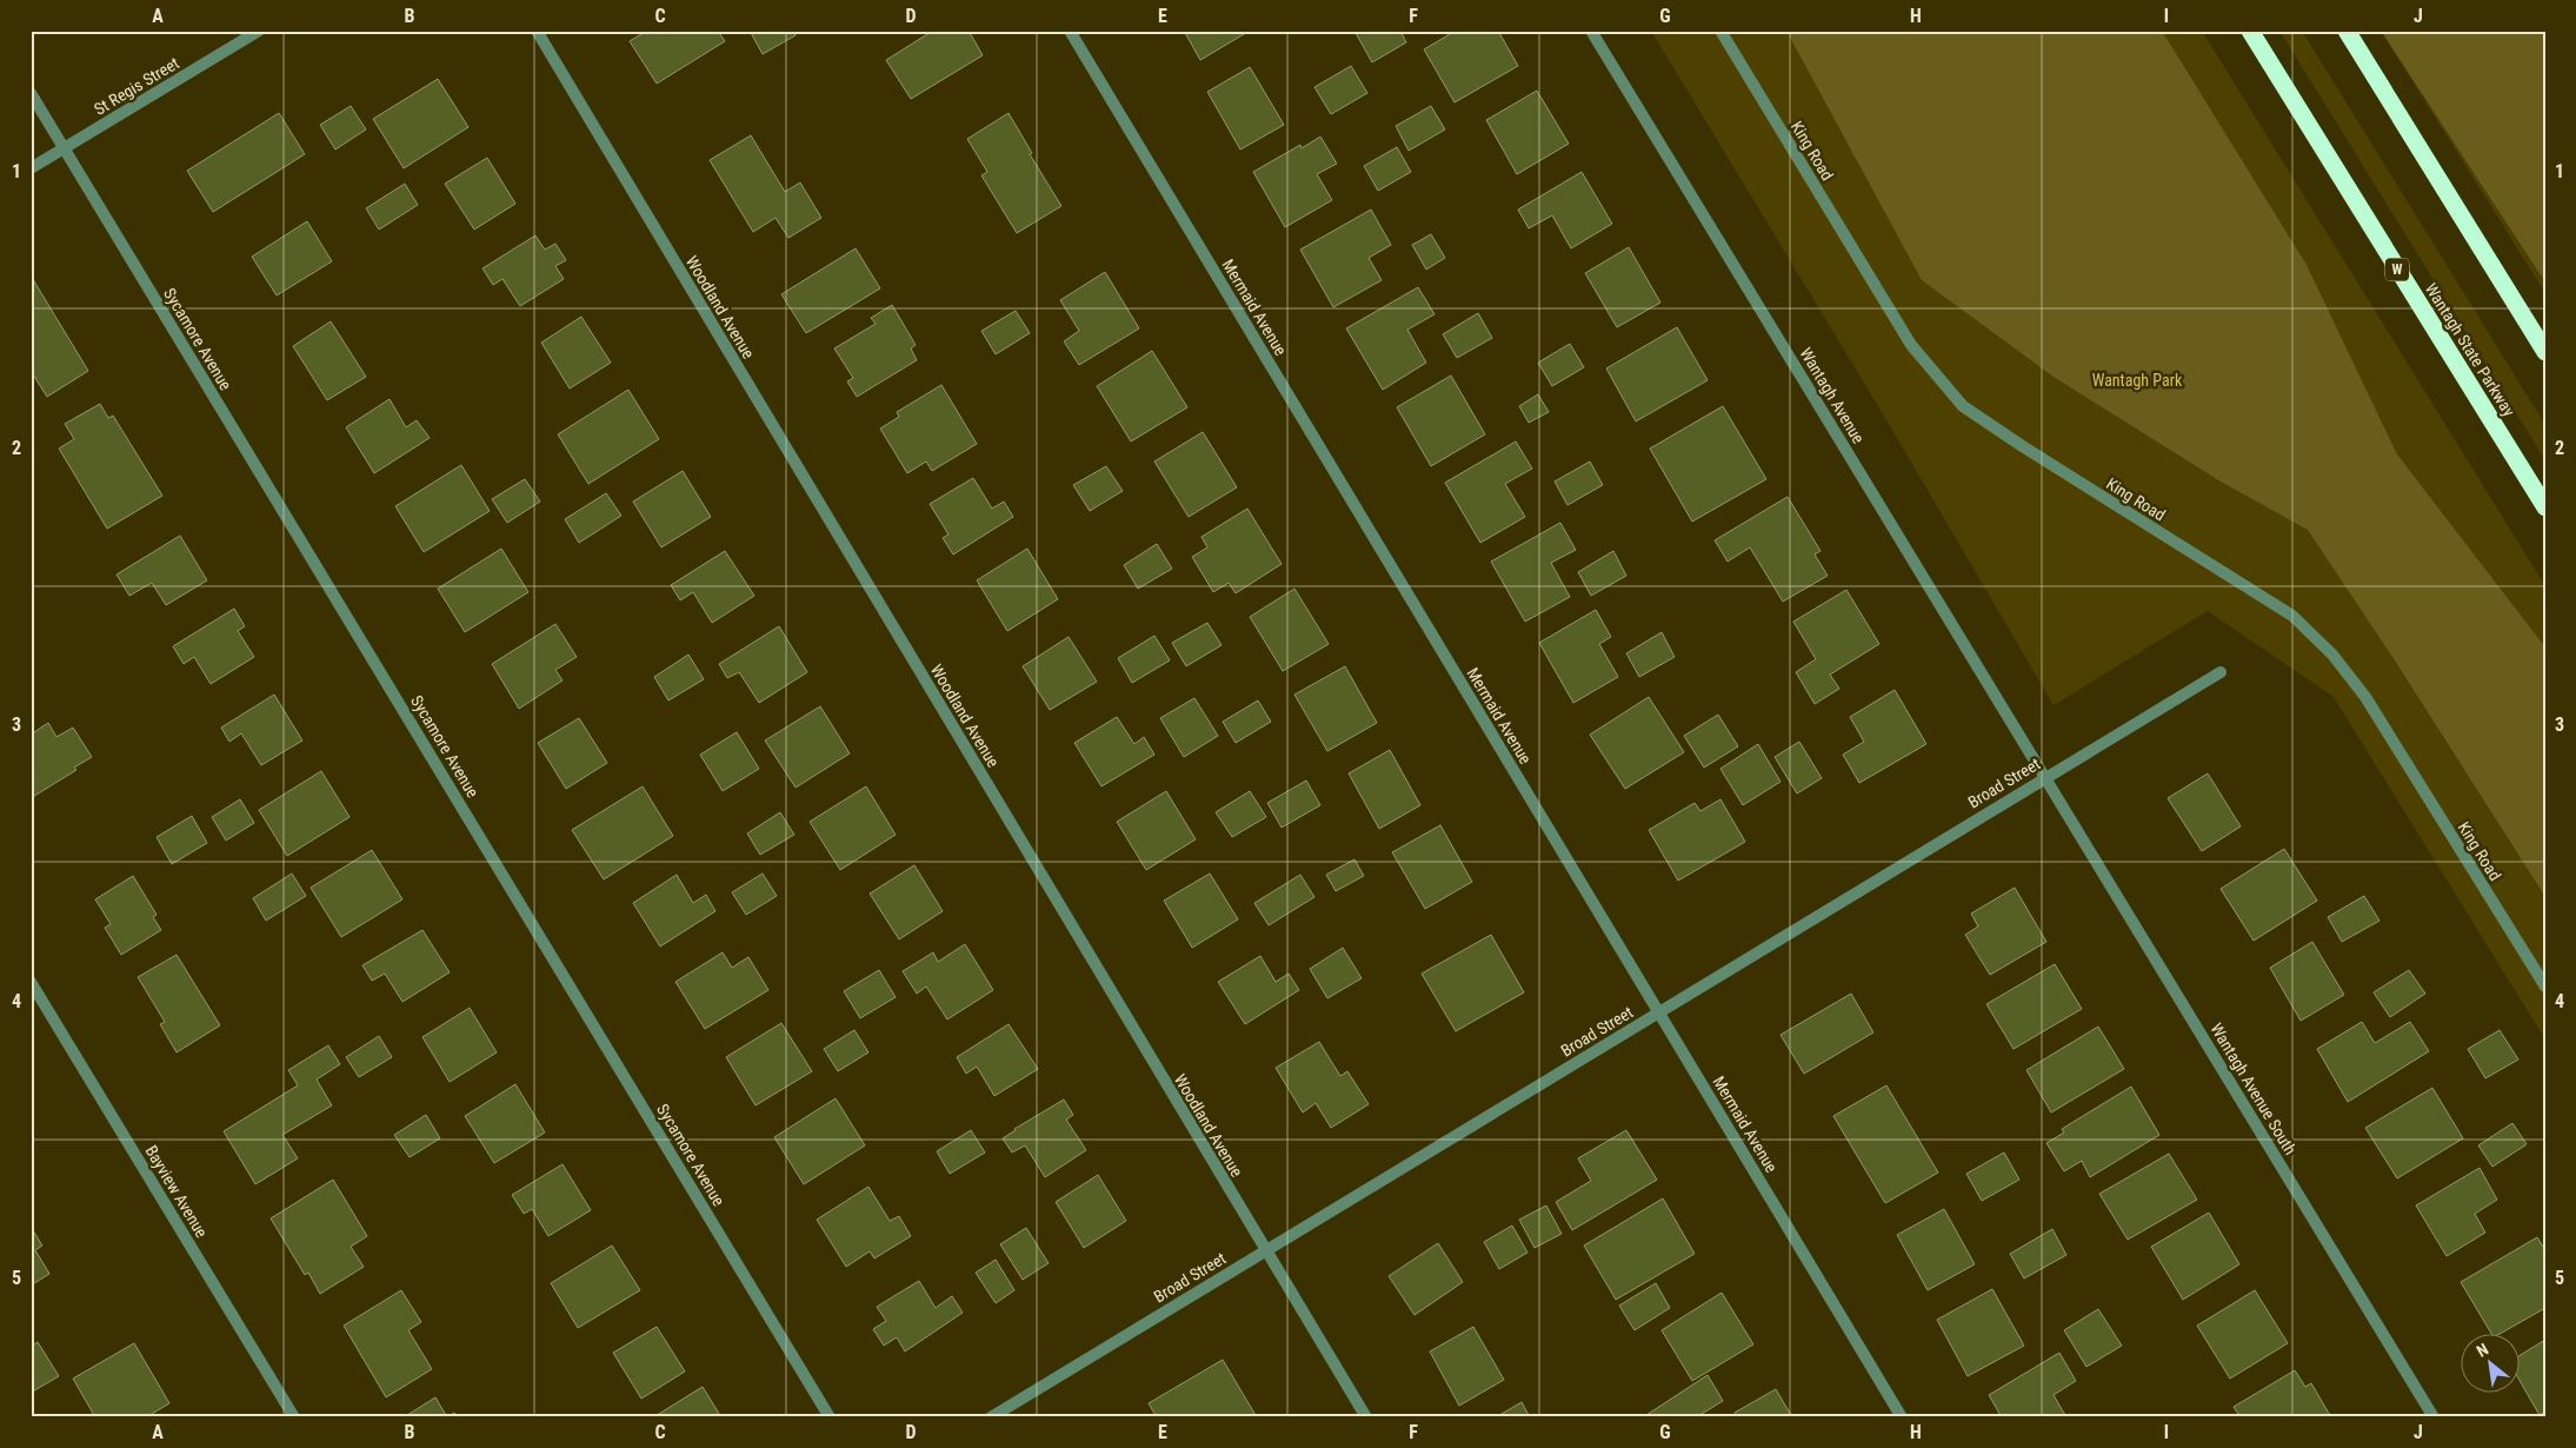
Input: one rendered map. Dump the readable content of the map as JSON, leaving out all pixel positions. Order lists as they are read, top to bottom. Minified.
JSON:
{"streets":{"highway":["W","Wantagh State Parkway"],"street":["St Regis Street","King Road","Woodland Avenue","Mermaid Avenue","Sycamore Avenue","Wantagh Avenue","Broad Street","Wantagh Avenue South","Bayview Avenue"]},"crossings":[["St Regis Street","Sycamore Avenue"],["Woodland Avenue","Broad Street"],["Mermaid Avenue","Broad Street"],["Wantagh Avenue","Broad Street"],["Wantagh Avenue","Wantagh Avenue South"],["Broad Street","Wantagh Avenue South"]],"parks":["Wantagh Park"],"north":"top left","grid":{"columns":["A","B","C","D","E","F","G","H","I","J"],"rows":["1","2","3","4","5"]}}
